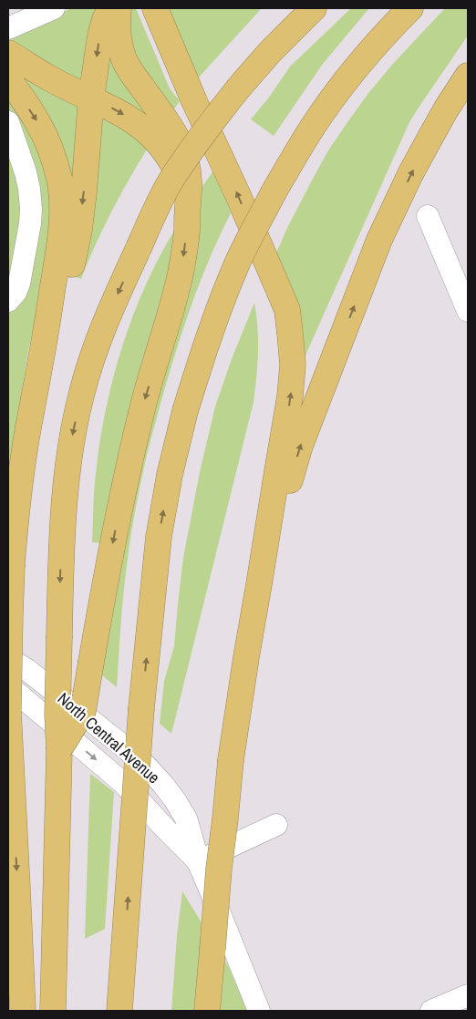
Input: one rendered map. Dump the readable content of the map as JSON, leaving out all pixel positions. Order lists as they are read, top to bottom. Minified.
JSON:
{"streets":{"street":["North Central Avenue"]}}
